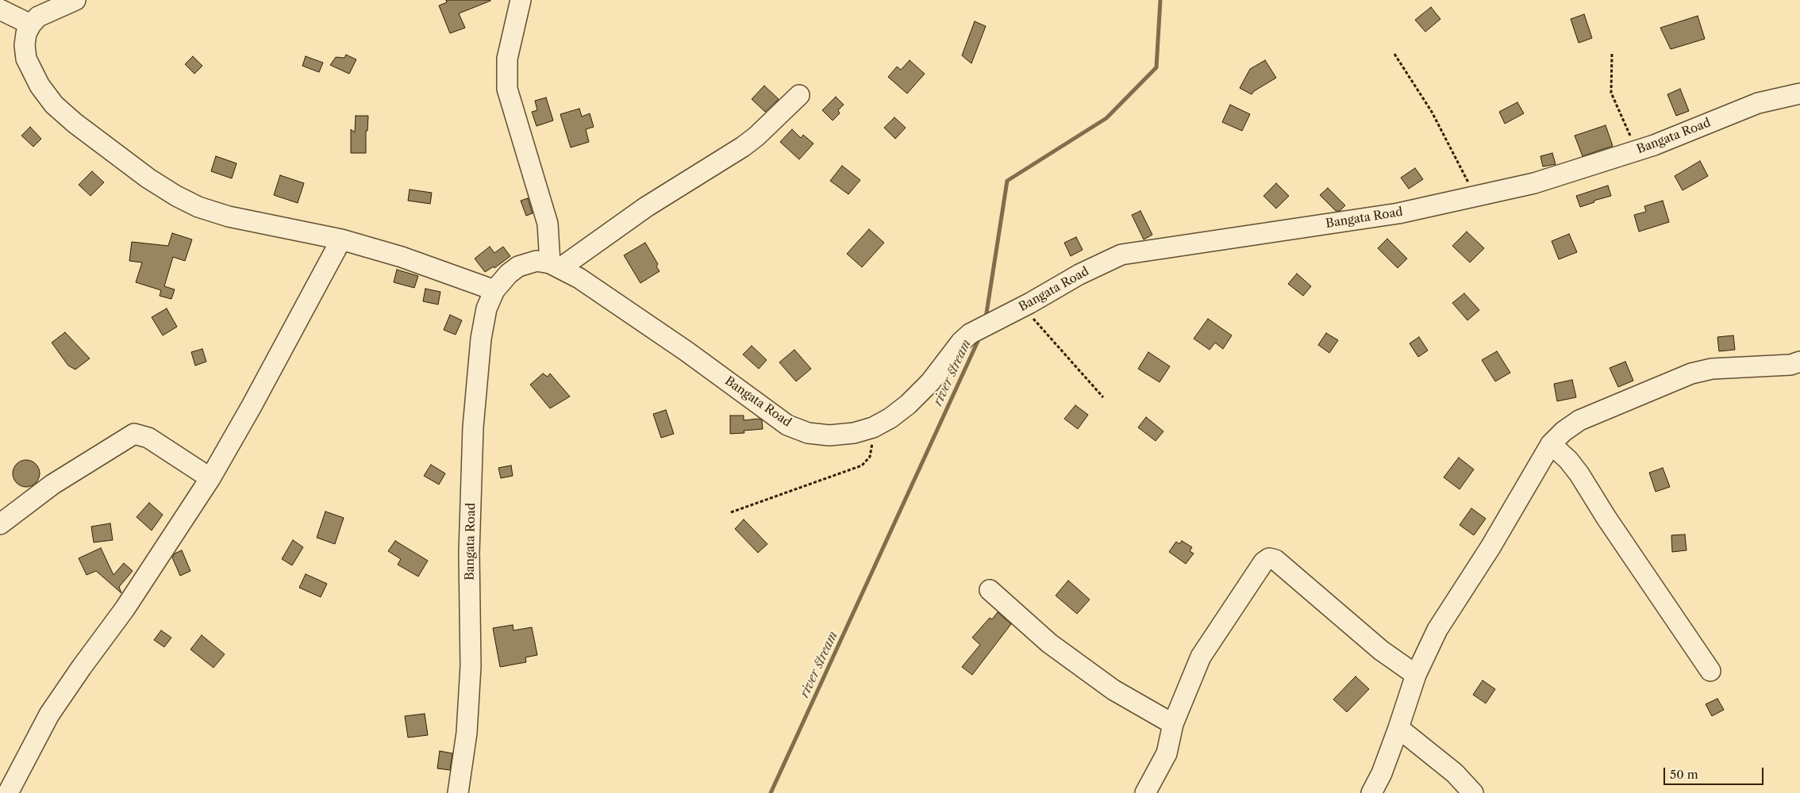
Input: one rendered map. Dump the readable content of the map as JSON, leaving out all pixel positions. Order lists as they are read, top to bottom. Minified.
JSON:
{"streets":{"street":["Bangata Road"]},"water":["river stream"],"scale_bar":"50 m"}
